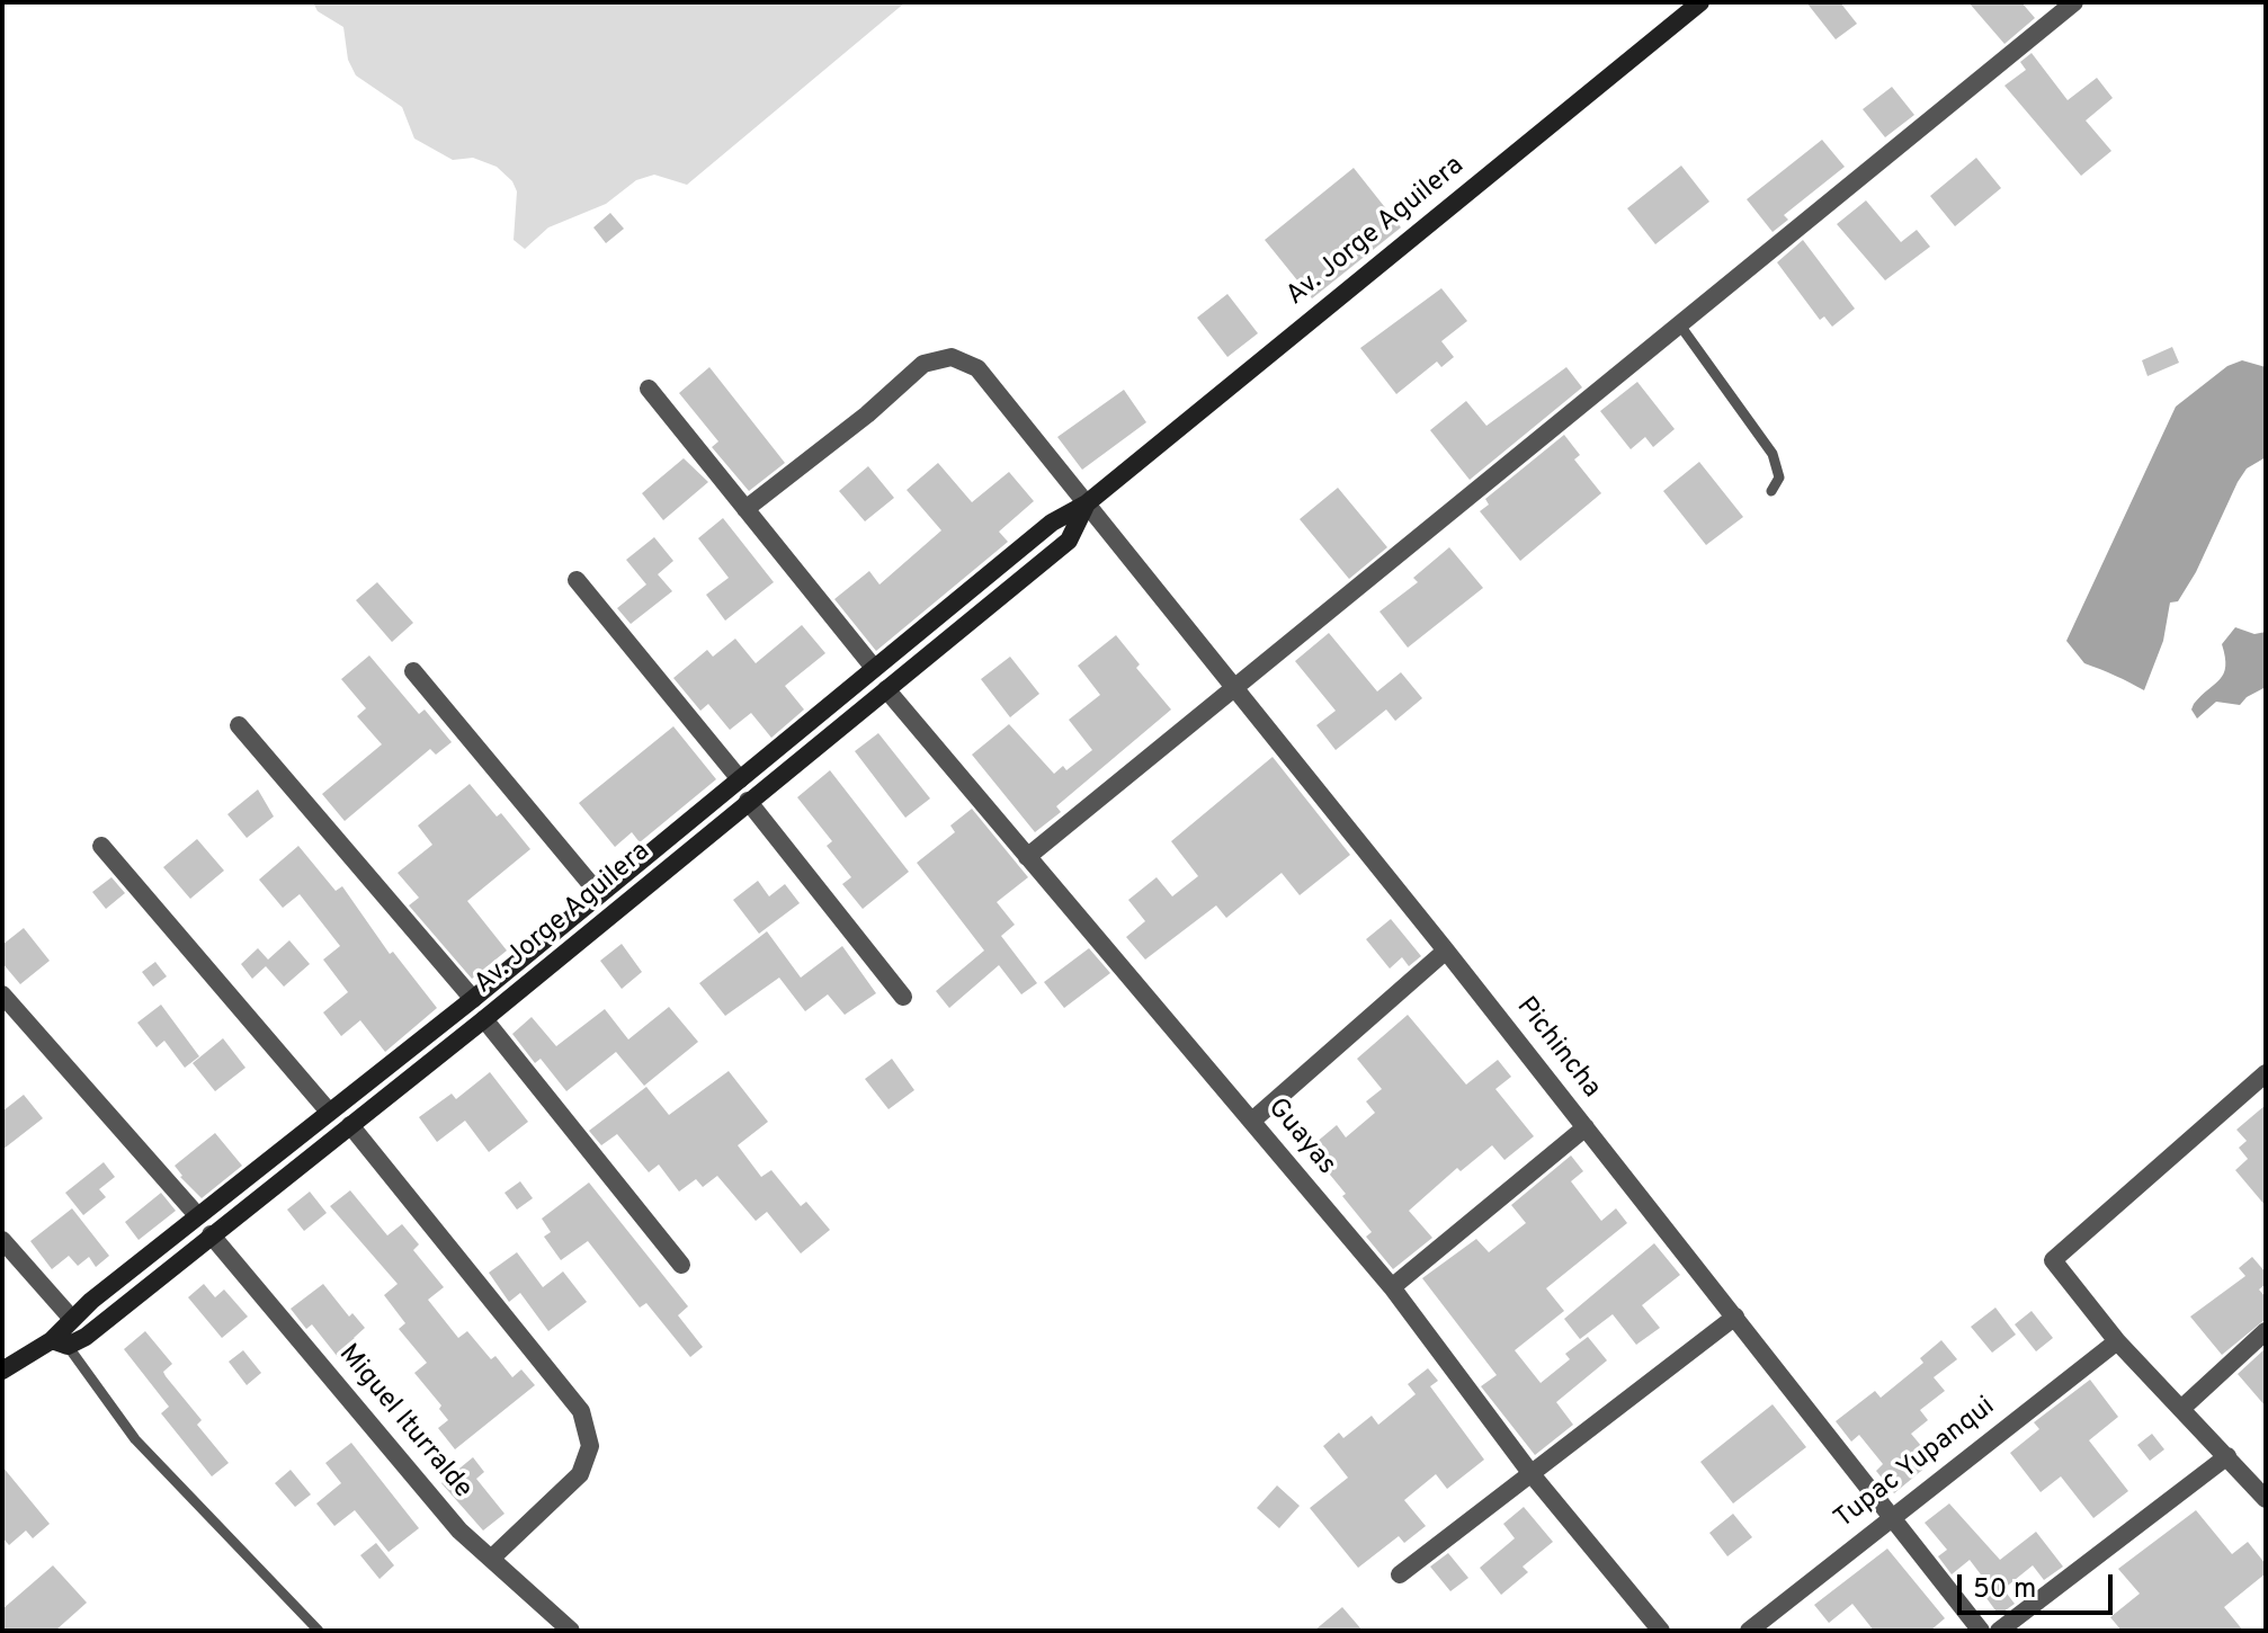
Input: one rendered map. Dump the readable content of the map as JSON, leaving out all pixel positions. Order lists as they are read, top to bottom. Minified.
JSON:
{"streets":{"street":["Av. Jorge Aguilera","Pichincha","Guayas","Miguel Iturralde","Tupac Yupanqui"]},"crossings":[["Av. Jorge Aguilera","Pichincha"],["Av. Jorge Aguilera","Guayas"],["Av. Jorge Aguilera","Miguel Iturralde"],["Pichincha","Tupac Yupanqui"]],"scale_bar":"50 m"}
